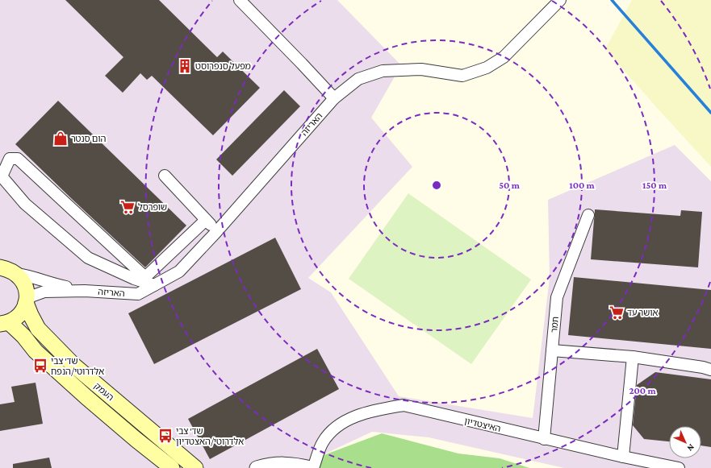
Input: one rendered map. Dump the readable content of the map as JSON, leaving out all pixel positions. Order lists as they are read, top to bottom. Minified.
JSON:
{"streets":{"main road":["העמק"],"street":["האריזה","תמר","האיצטדיון"]},"crossings":[["האריזה","העמק"],["תמר","האיצטדיון"]],"places":{"building":["מפעל סנפרוסט"],"shop":["הום סנטר"],"supermarket":["שופרסל","אושר עד"],"bus stop":["שד׳ צבי אלדרוטי/הנפח","שד׳ צבי אלדרוטי/האצטדיון"]},"north":"bottom right","rings":["50 m","100 m","150 m","200 m"]}
